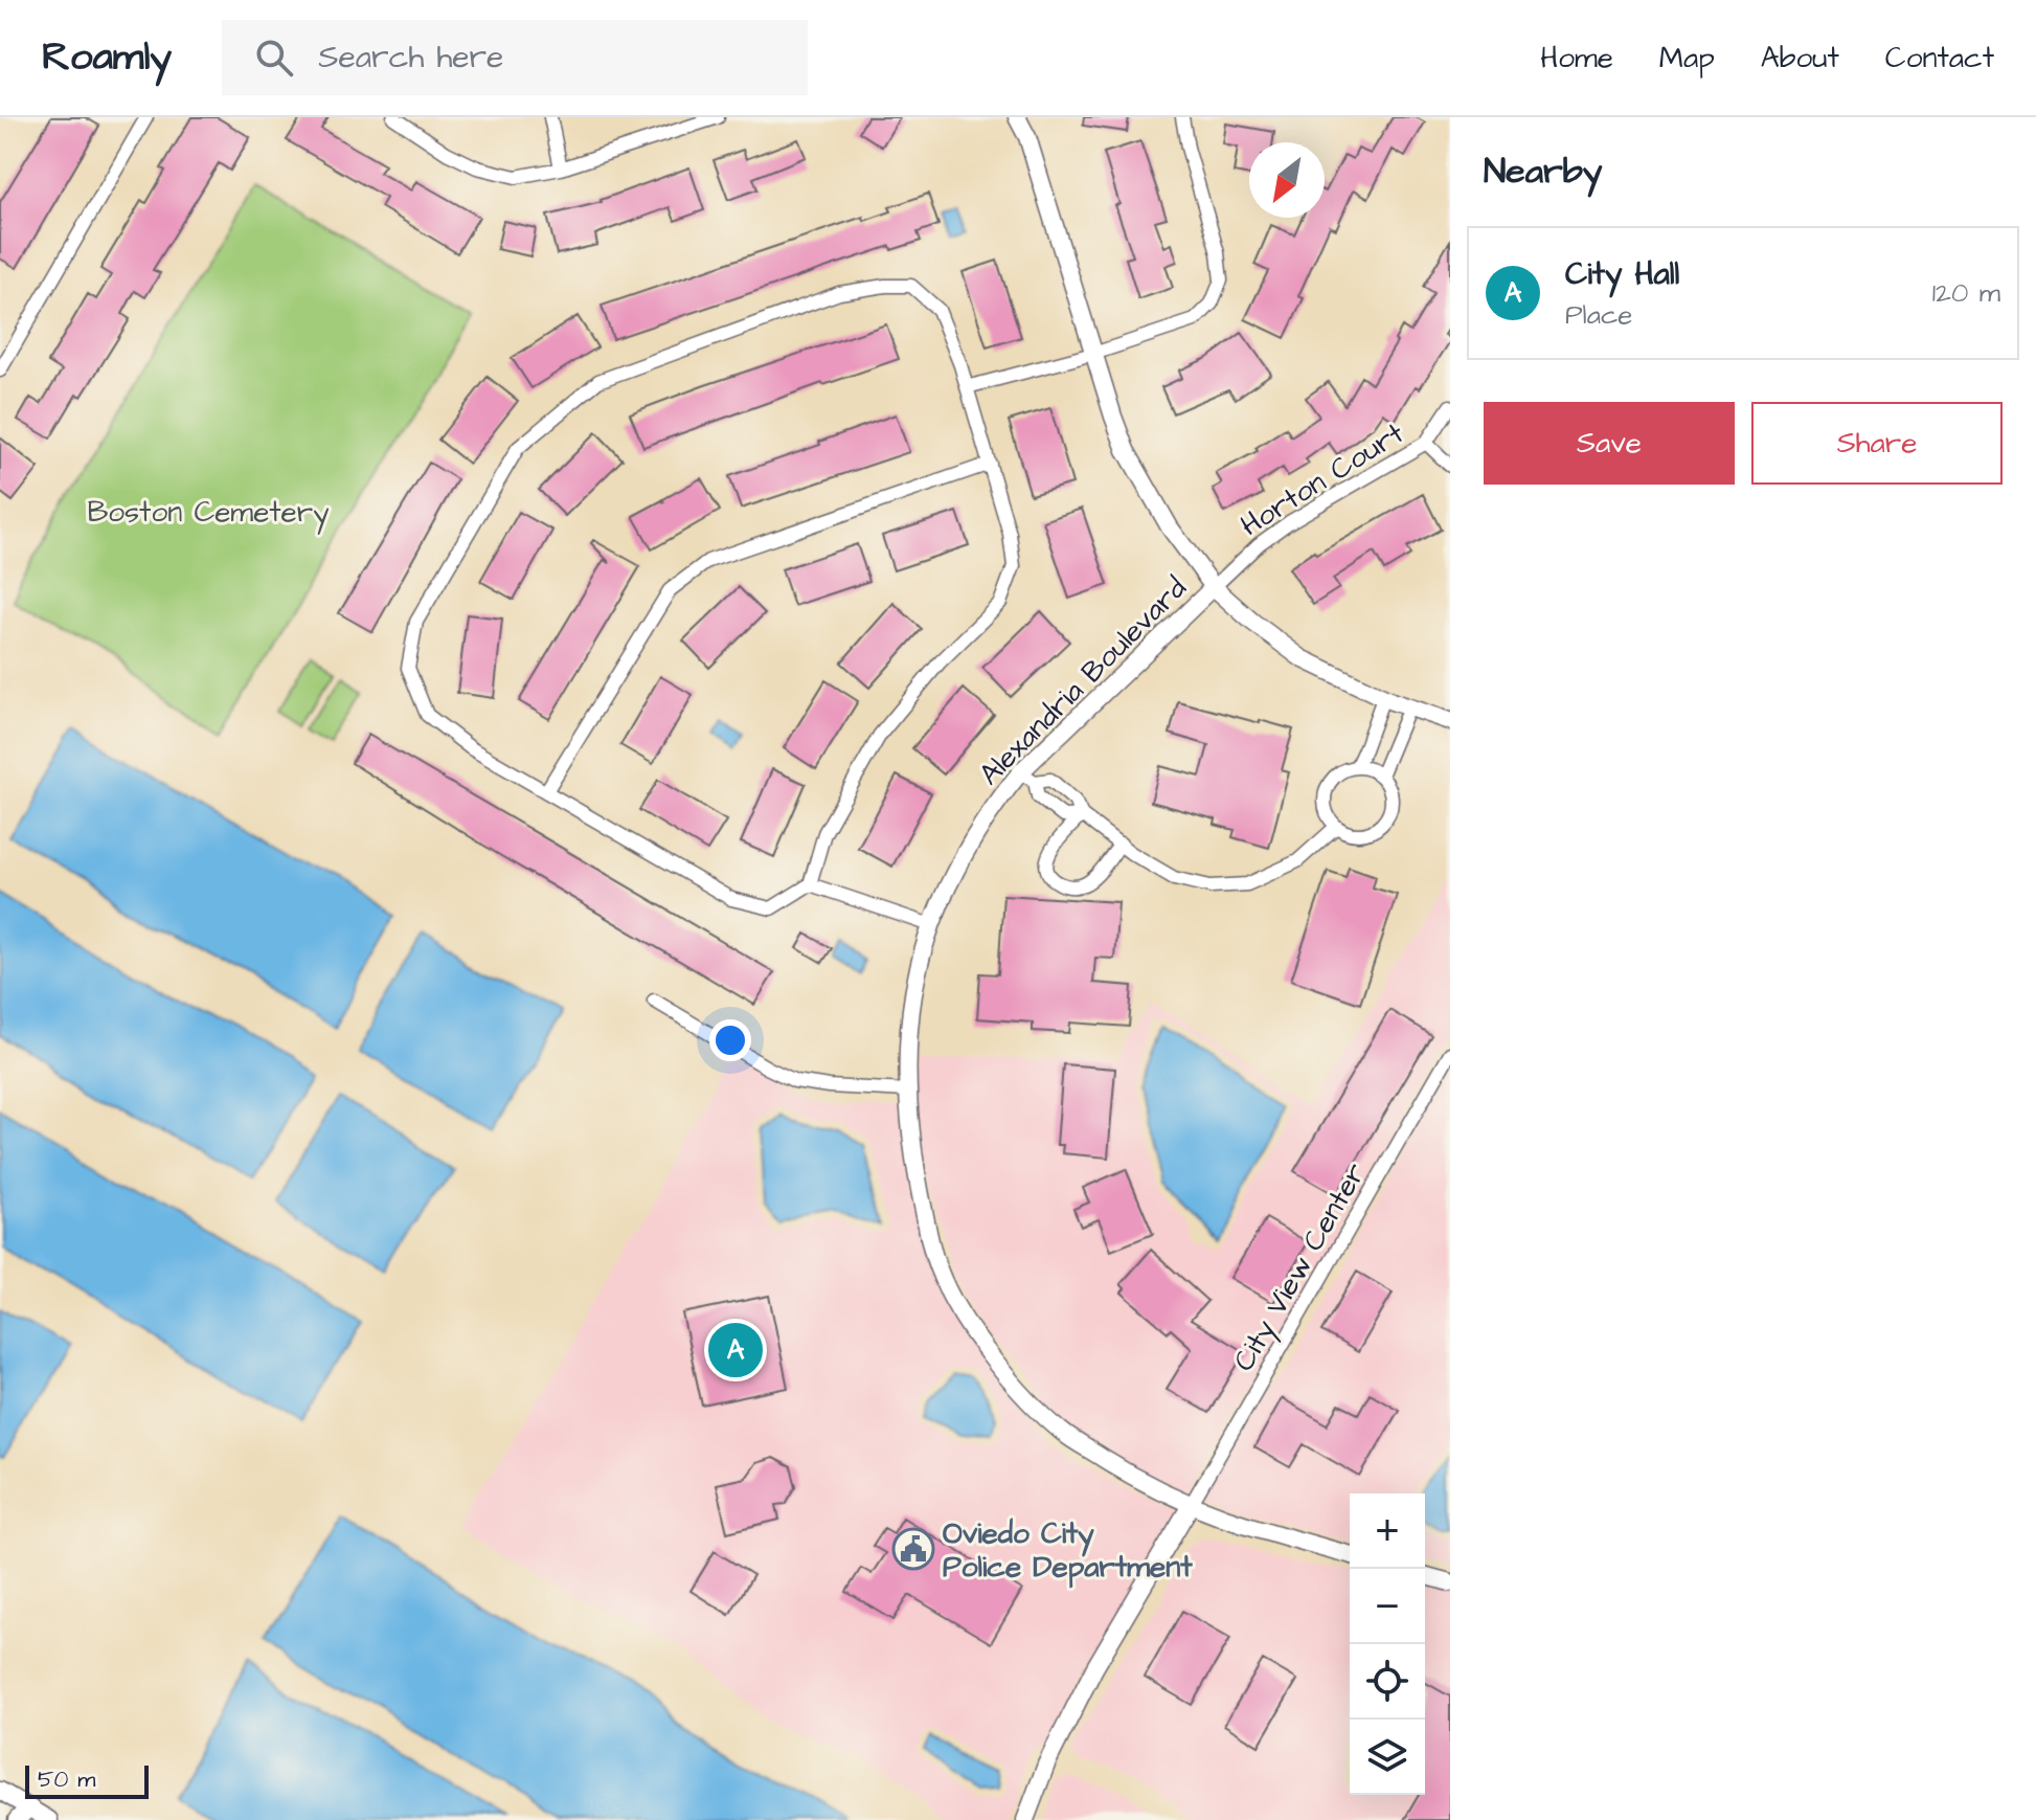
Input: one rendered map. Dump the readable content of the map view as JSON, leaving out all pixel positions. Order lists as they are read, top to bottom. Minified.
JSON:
{"streets":{"street":["Horton Court","Alexandria Boulevard","City View Center"]},"crossings":[["Horton Court","Alexandria Boulevard"],["Alexandria Boulevard","City View Center"]],"parks":["Boston Cemetery"],"places":{"public building":["Oviedo City Police Department"]},"scale_bar":"50 m","north":"bottom left","page":{"header":"Roamly","search":"Search here","nav":["Home","Map","About","Contact"],"heading":"Nearby","list":[{"mark":"A","name":"City Hall","note":"Place","value":"120 m"}],"buttons":["Save","Share"],"pins":"A","map_buttons":["+","−"],"scale":"50 m"}}
